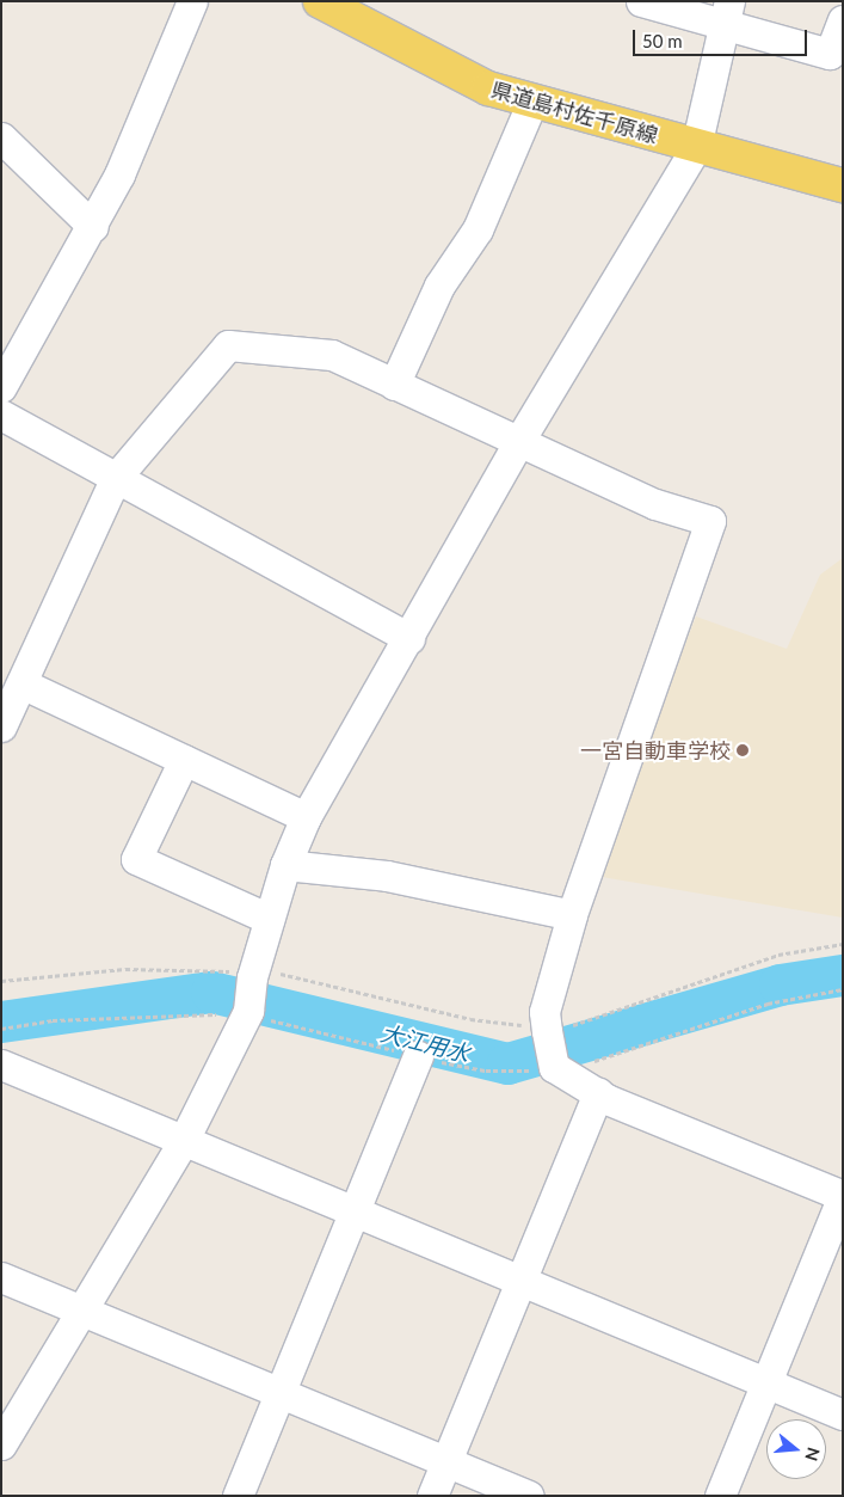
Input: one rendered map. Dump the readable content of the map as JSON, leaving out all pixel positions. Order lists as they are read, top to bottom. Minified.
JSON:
{"streets":{"main road":["県道島村佐千原線"]},"water":["大江用水"],"places":["一宮自動車学校"],"scale_bar":"50 m","north":"right"}
